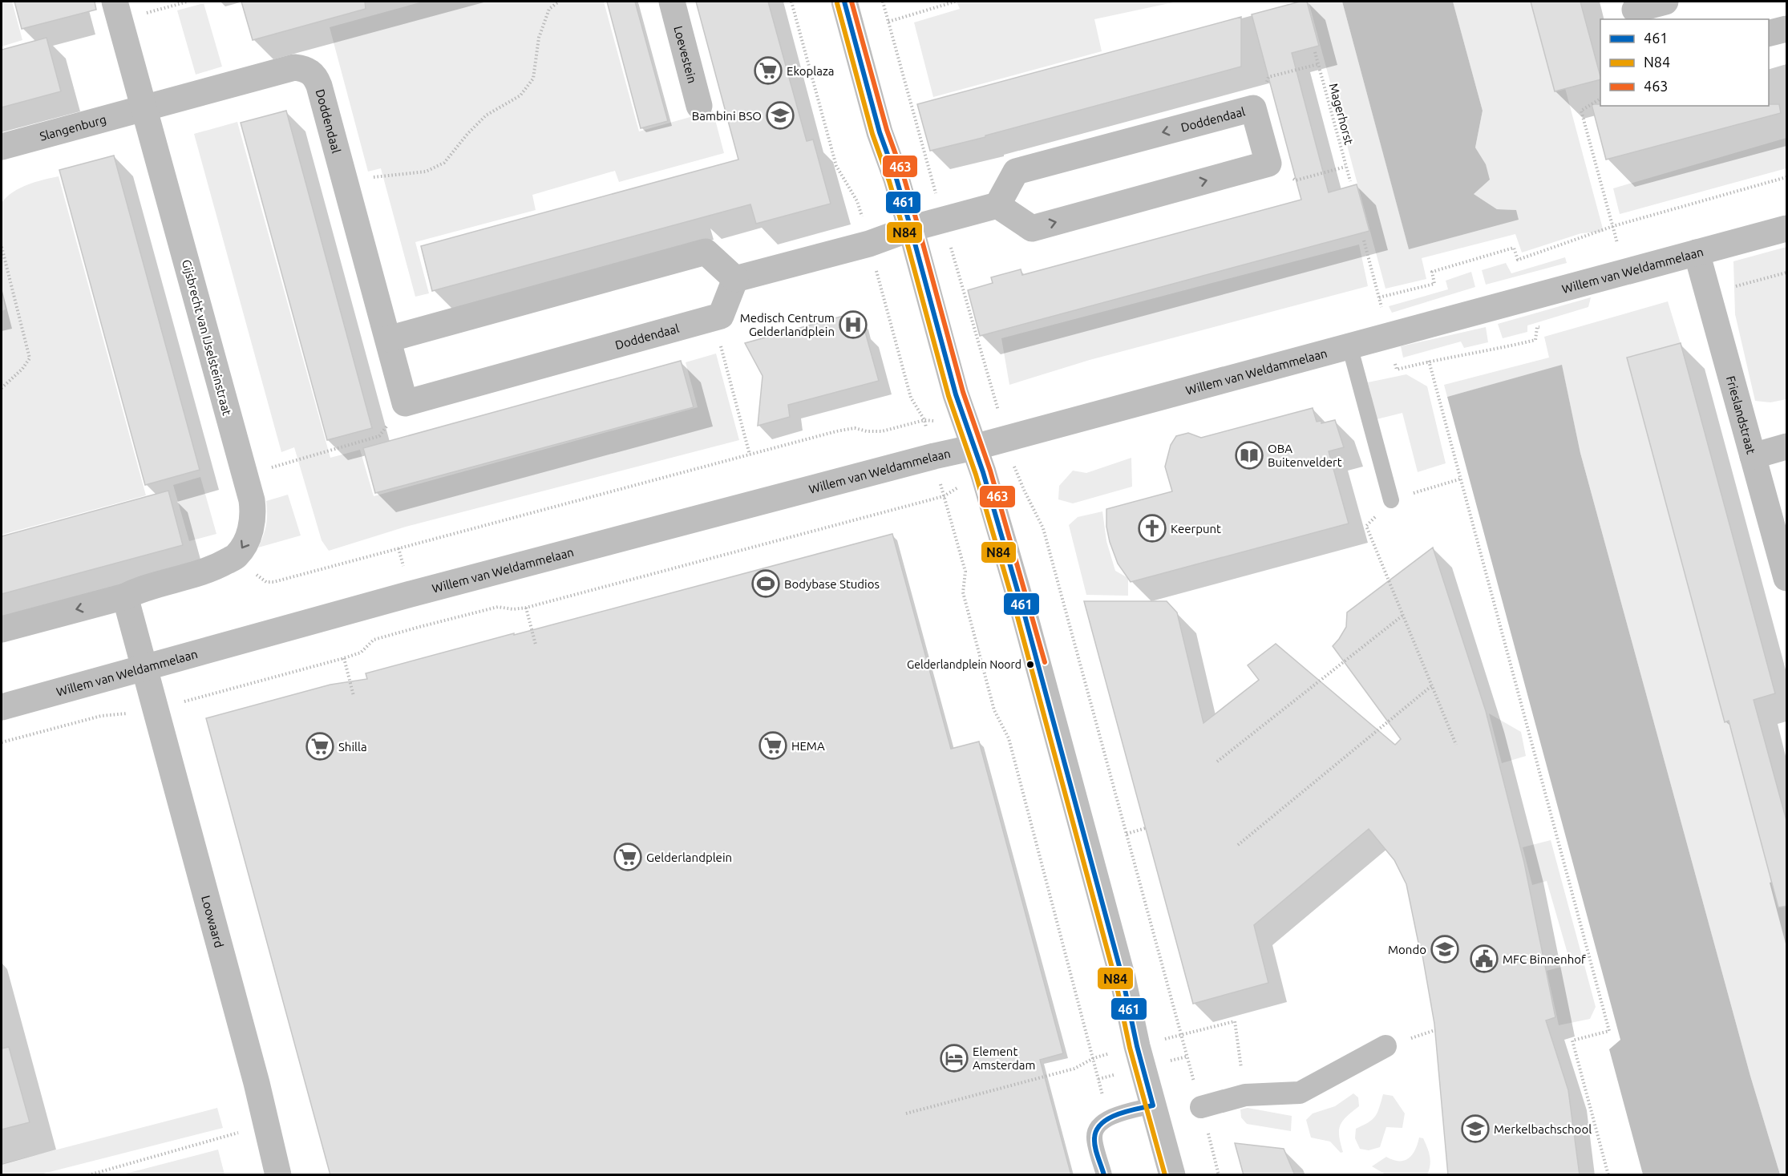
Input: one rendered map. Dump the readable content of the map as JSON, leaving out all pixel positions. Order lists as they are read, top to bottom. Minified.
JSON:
{"streets":{"street":["Loevestein","Doddendaal","Slangenburg","Willem van Weldammelaan","Gijsbrecht van IJselsteinstraat","Frieslandstraat","Loowaard"],"path":["Magerhorst"]},"crossings":[["Doddendaal","Slangenburg"],["Doddendaal","Gijsbrecht van IJselsteinstraat"],["Slangenburg","Gijsbrecht van IJselsteinstraat"],["Willem van Weldammelaan","Frieslandstraat"],["Willem van Weldammelaan","Loowaard"]],"places":{"supermarket":["Ekoplaza","HEMA","Shilla","Gelderlandplein"],"school or university":["Bambini BSO","Mondo","Merkelbachschool"],"hospital":["Medisch Centrum Gelderlandplein"],"library":["OBA Buitenveldert"],"church":["Keerpunt"],"sports":["Bodybase Studios"],"other":["Gelderlandplein Noord"],"public building":["MFC Binnenhof"],"hotel":["Element Amsterdam"]},"lines":["transit line 461","transit line 463","transit line N84"],"legend":["461","N84","463"]}
